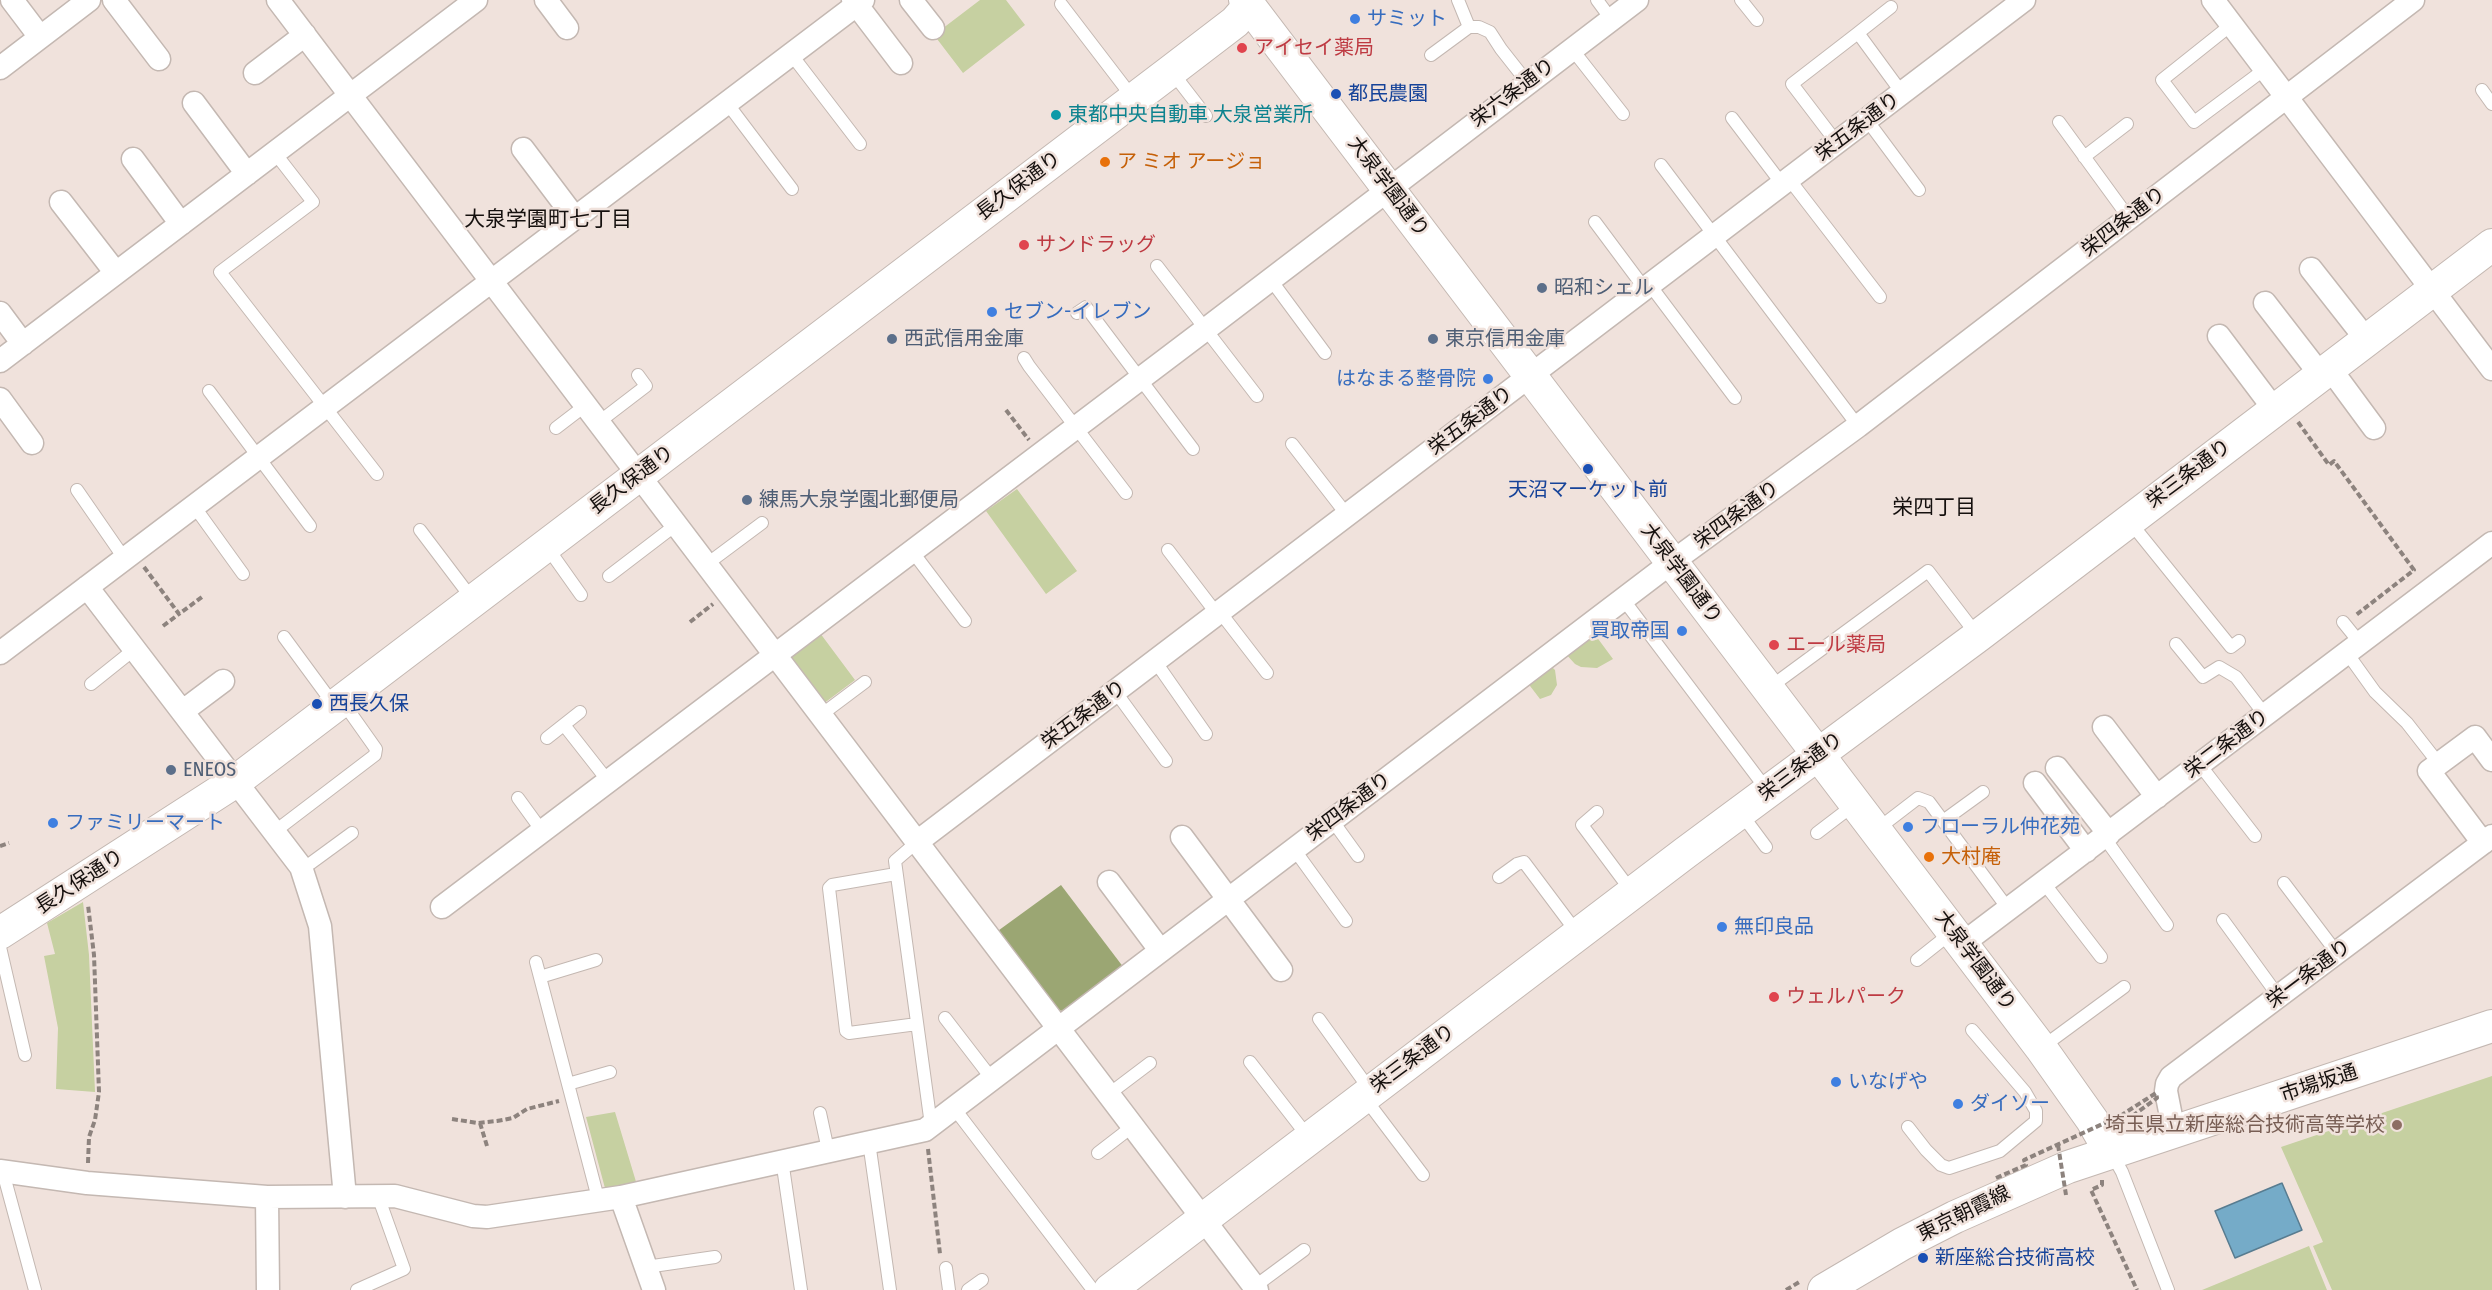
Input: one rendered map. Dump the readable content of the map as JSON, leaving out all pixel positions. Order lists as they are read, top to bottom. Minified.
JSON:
{"streets":{"street":["栄六条通り","栄五条通り","長久保通り","大泉学園通り","栄四条通り","栄三条通り","栄二条通り","栄一条通り","市場坂通","東京朝霞線"]},"crossings":[["栄六条通り","大泉学園通り"],["栄五条通り","大泉学園通り"],["長久保通り","大泉学園通り"],["大泉学園通り","栄四条通り"],["大泉学園通り","栄三条通り"],["大泉学園通り","栄二条通り"],["大泉学園通り","市場坂通"],["大泉学園通り","東京朝霞線"],["栄一条通り","市場坂通"],["市場坂通","東京朝霞線"]],"districts":["大泉学園町七丁目","栄四丁目"],"places":["サミット","アイセイ薬局","都民農園","東都中央自動車 大泉営業所","ア ミオ アージョ","サンドラッグ","昭和シェル","セブン-イレブン","西武信用金庫","東京信用金庫","はなまる整骨院","天沼マーケット前","練馬大泉学園北郵便局","買取帝国","エール薬局","西長久保","ENEOS","ファミリーマート","フローラル仲花苑","大村庵","無印良品","ウェルパーク","いなげや","ダイソー","埼玉県立新座総合技術高等学校","新座総合技術高校"]}
